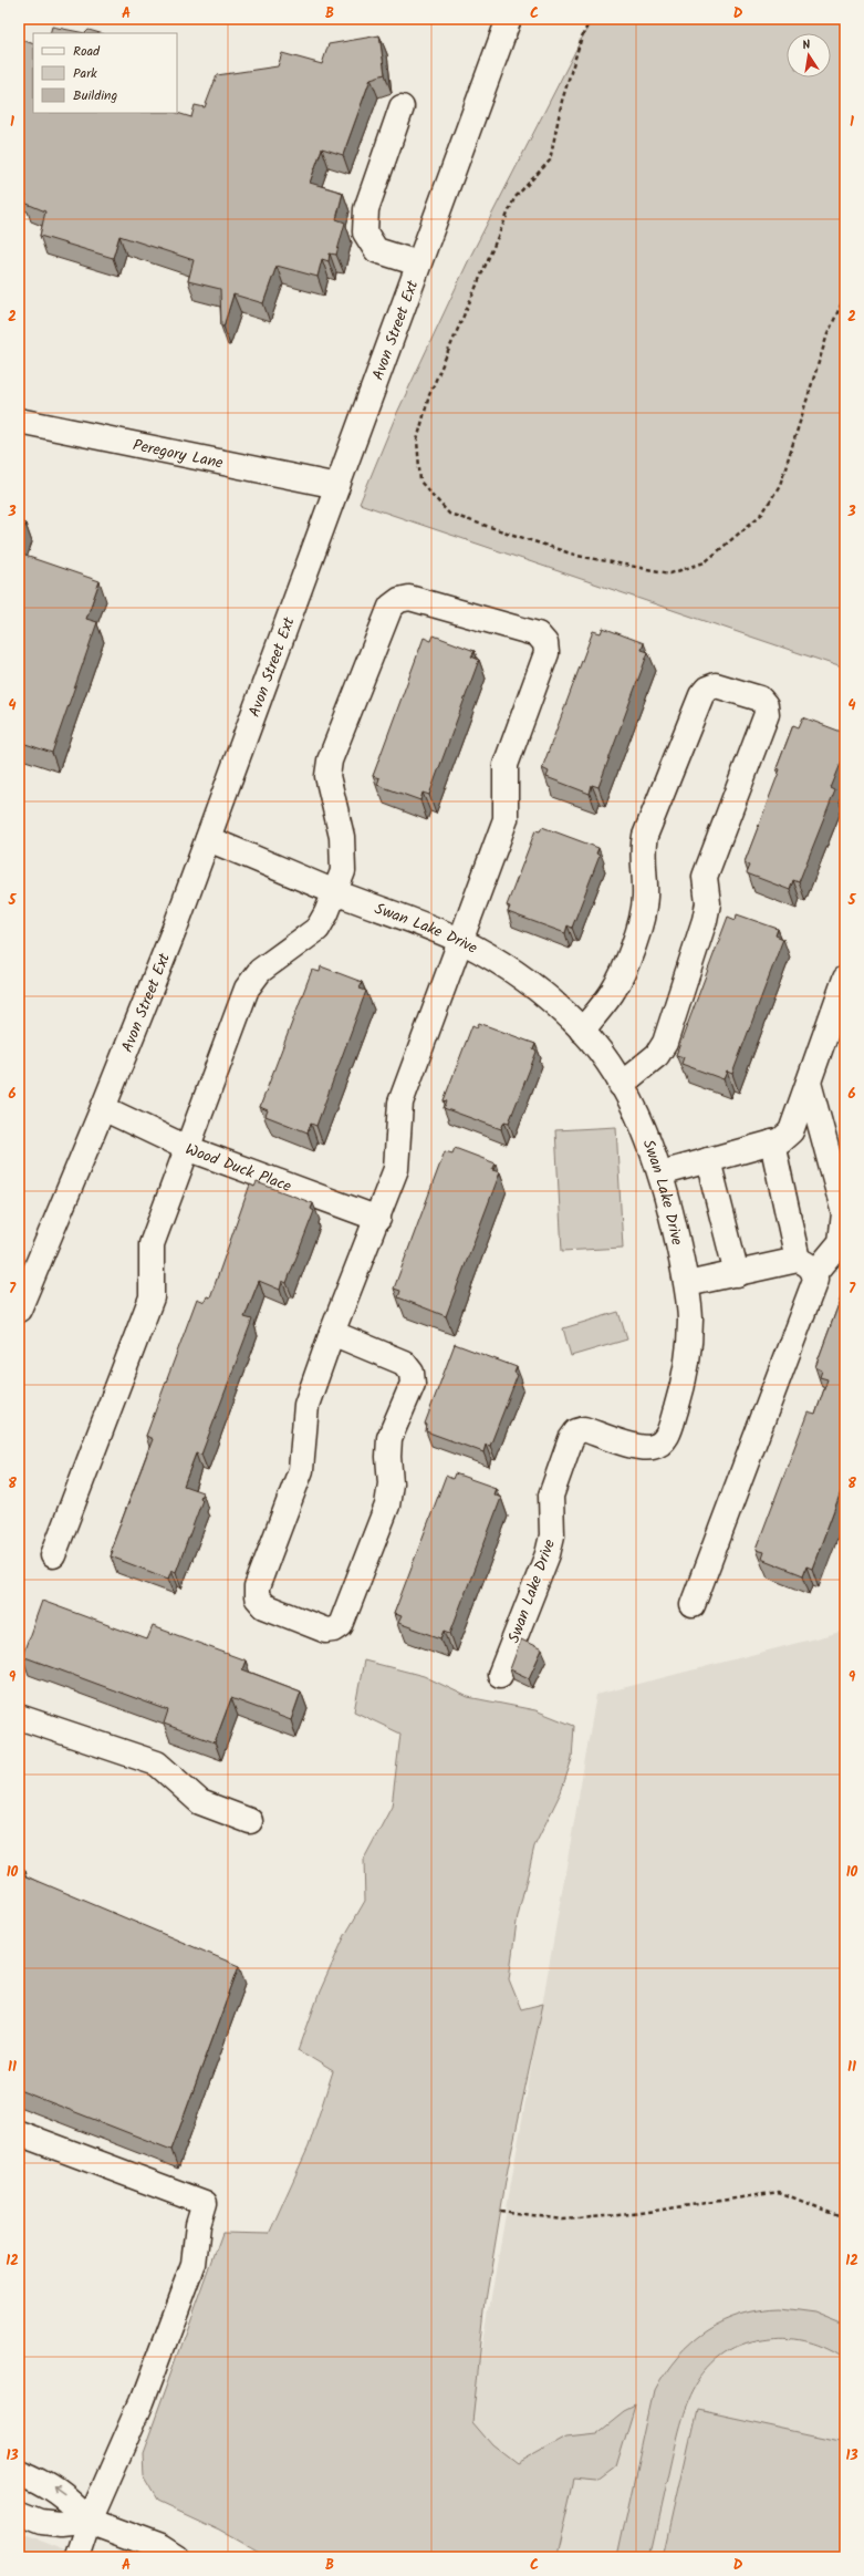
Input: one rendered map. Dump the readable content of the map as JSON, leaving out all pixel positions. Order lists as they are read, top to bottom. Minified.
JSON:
{"streets":{"street":["Avon Street Ext","Peregory Lane","Swan Lake Drive","Wood Duck Place"]},"crossings":[["Avon Street Ext","Peregory Lane"],["Avon Street Ext","Swan Lake Drive"],["Avon Street Ext","Wood Duck Place"]],"legend":["Road","Park","Building"],"north":"top","grid":{"columns":["A","B","C","D"],"rows":["1","2","3","4","5","6","7","8","9","10","11","12","13"]}}
